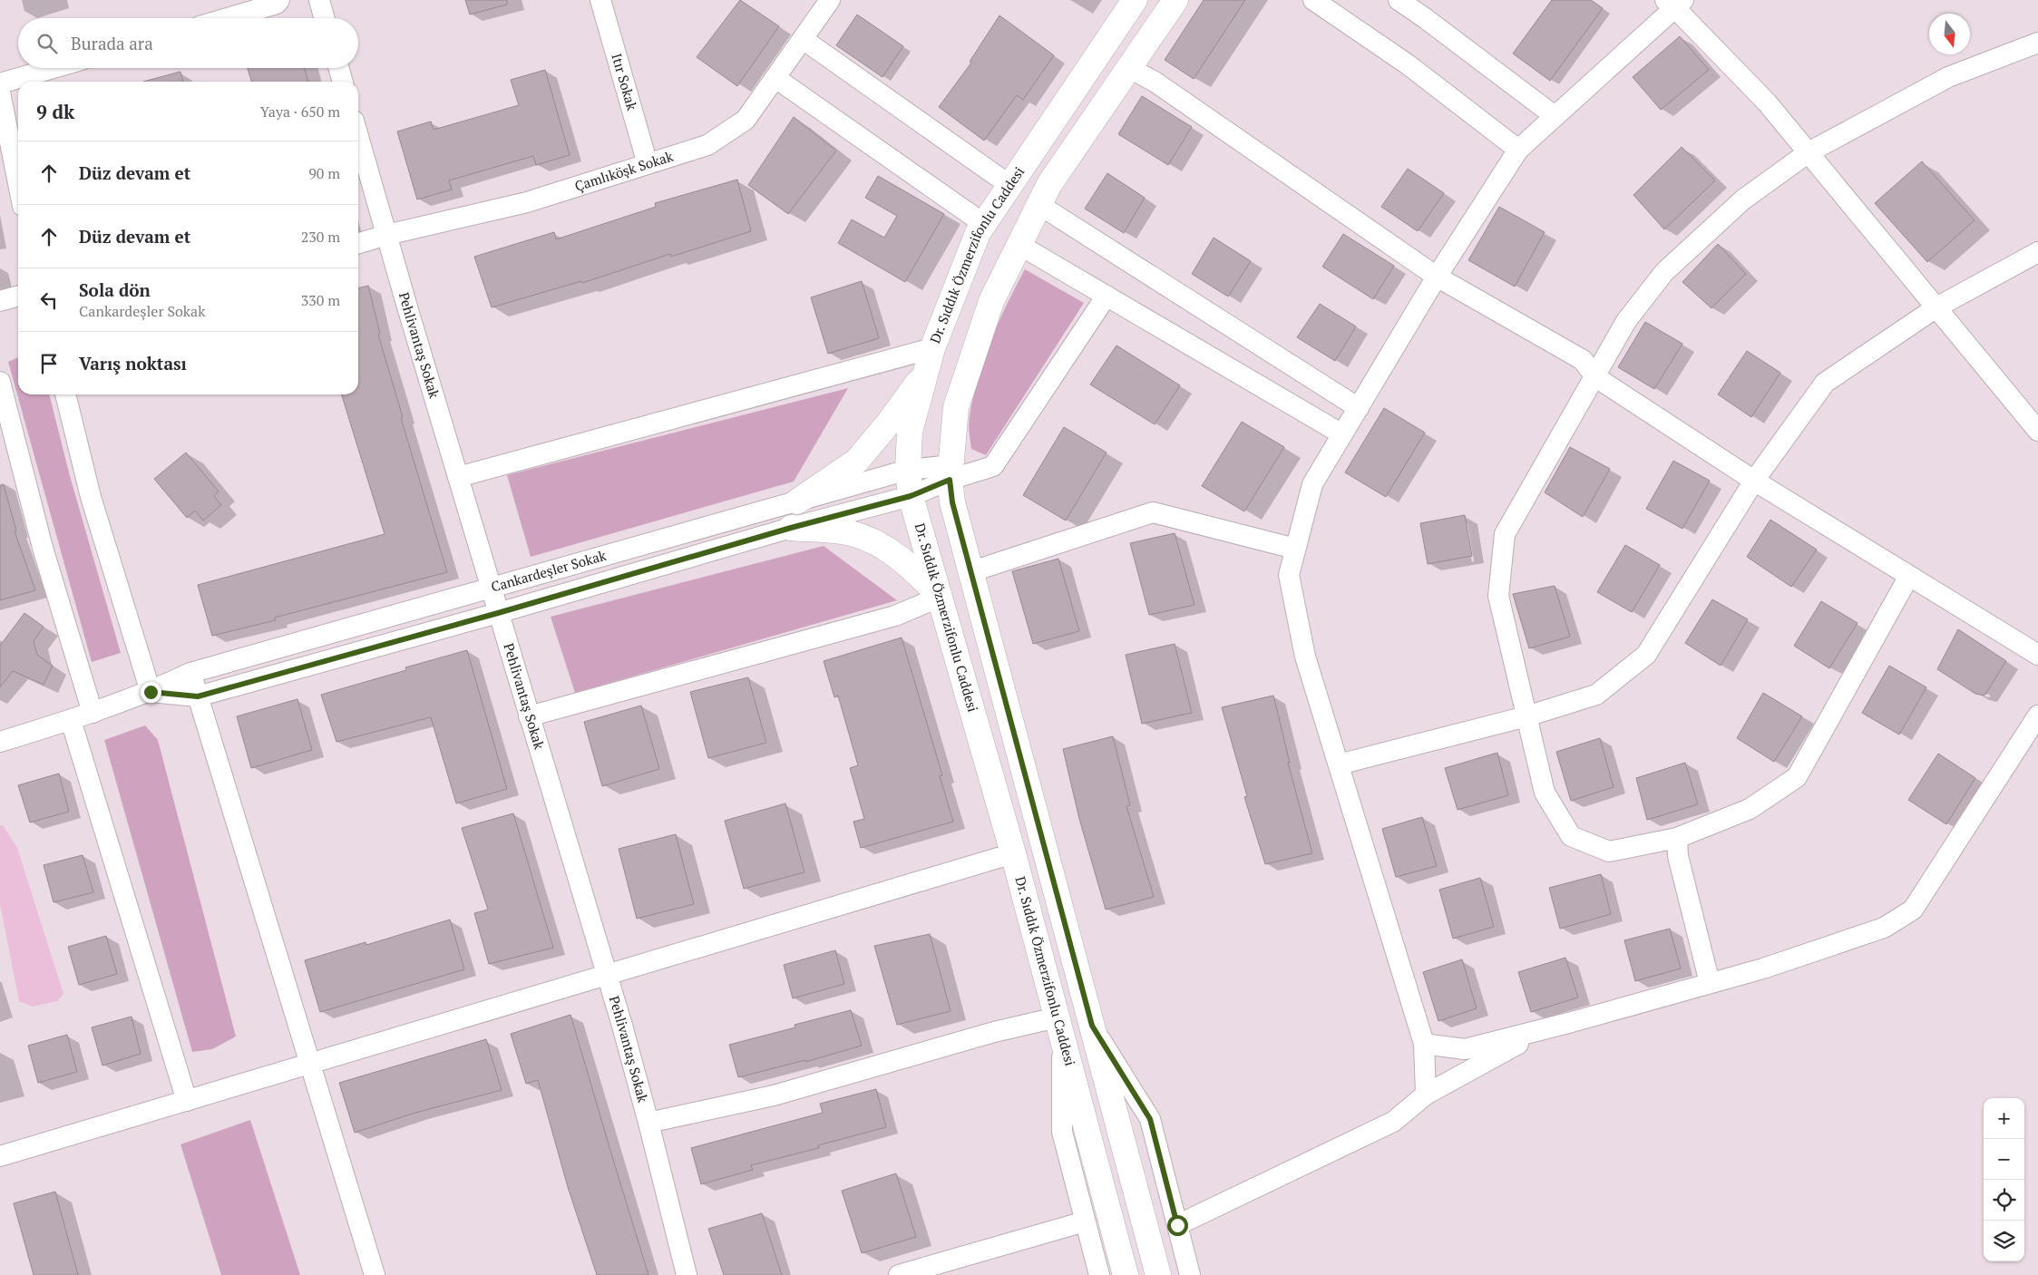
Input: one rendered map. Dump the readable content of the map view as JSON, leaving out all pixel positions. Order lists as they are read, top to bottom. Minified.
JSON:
{"streets":{"main road":["Dr. Sıddık Özmerzifonlu Caddesi"],"street":["Itır Sokak","Çamlıköşk Sokak","Pehlivantaş Sokak","Cankardeşler Sokak"]},"crossings":[["Itır Sokak","Çamlıköşk Sokak"],["Çamlıköşk Sokak","Pehlivantaş Sokak"],["Dr. Sıddık Özmerzifonlu Caddesi","Cankardeşler Sokak"],["Pehlivantaş Sokak","Cankardeşler Sokak"]],"north":"bottom","page":{"search":"Burada ara","heading":["9 dk","Yaya · 650 m"],"list":[["Düz devam et","90 m"],["Düz devam et","230 m"],["Sola dön","Cankardeşler Sokak","330 m"],"Varış noktası"],"map_buttons":["+","−"]}}
